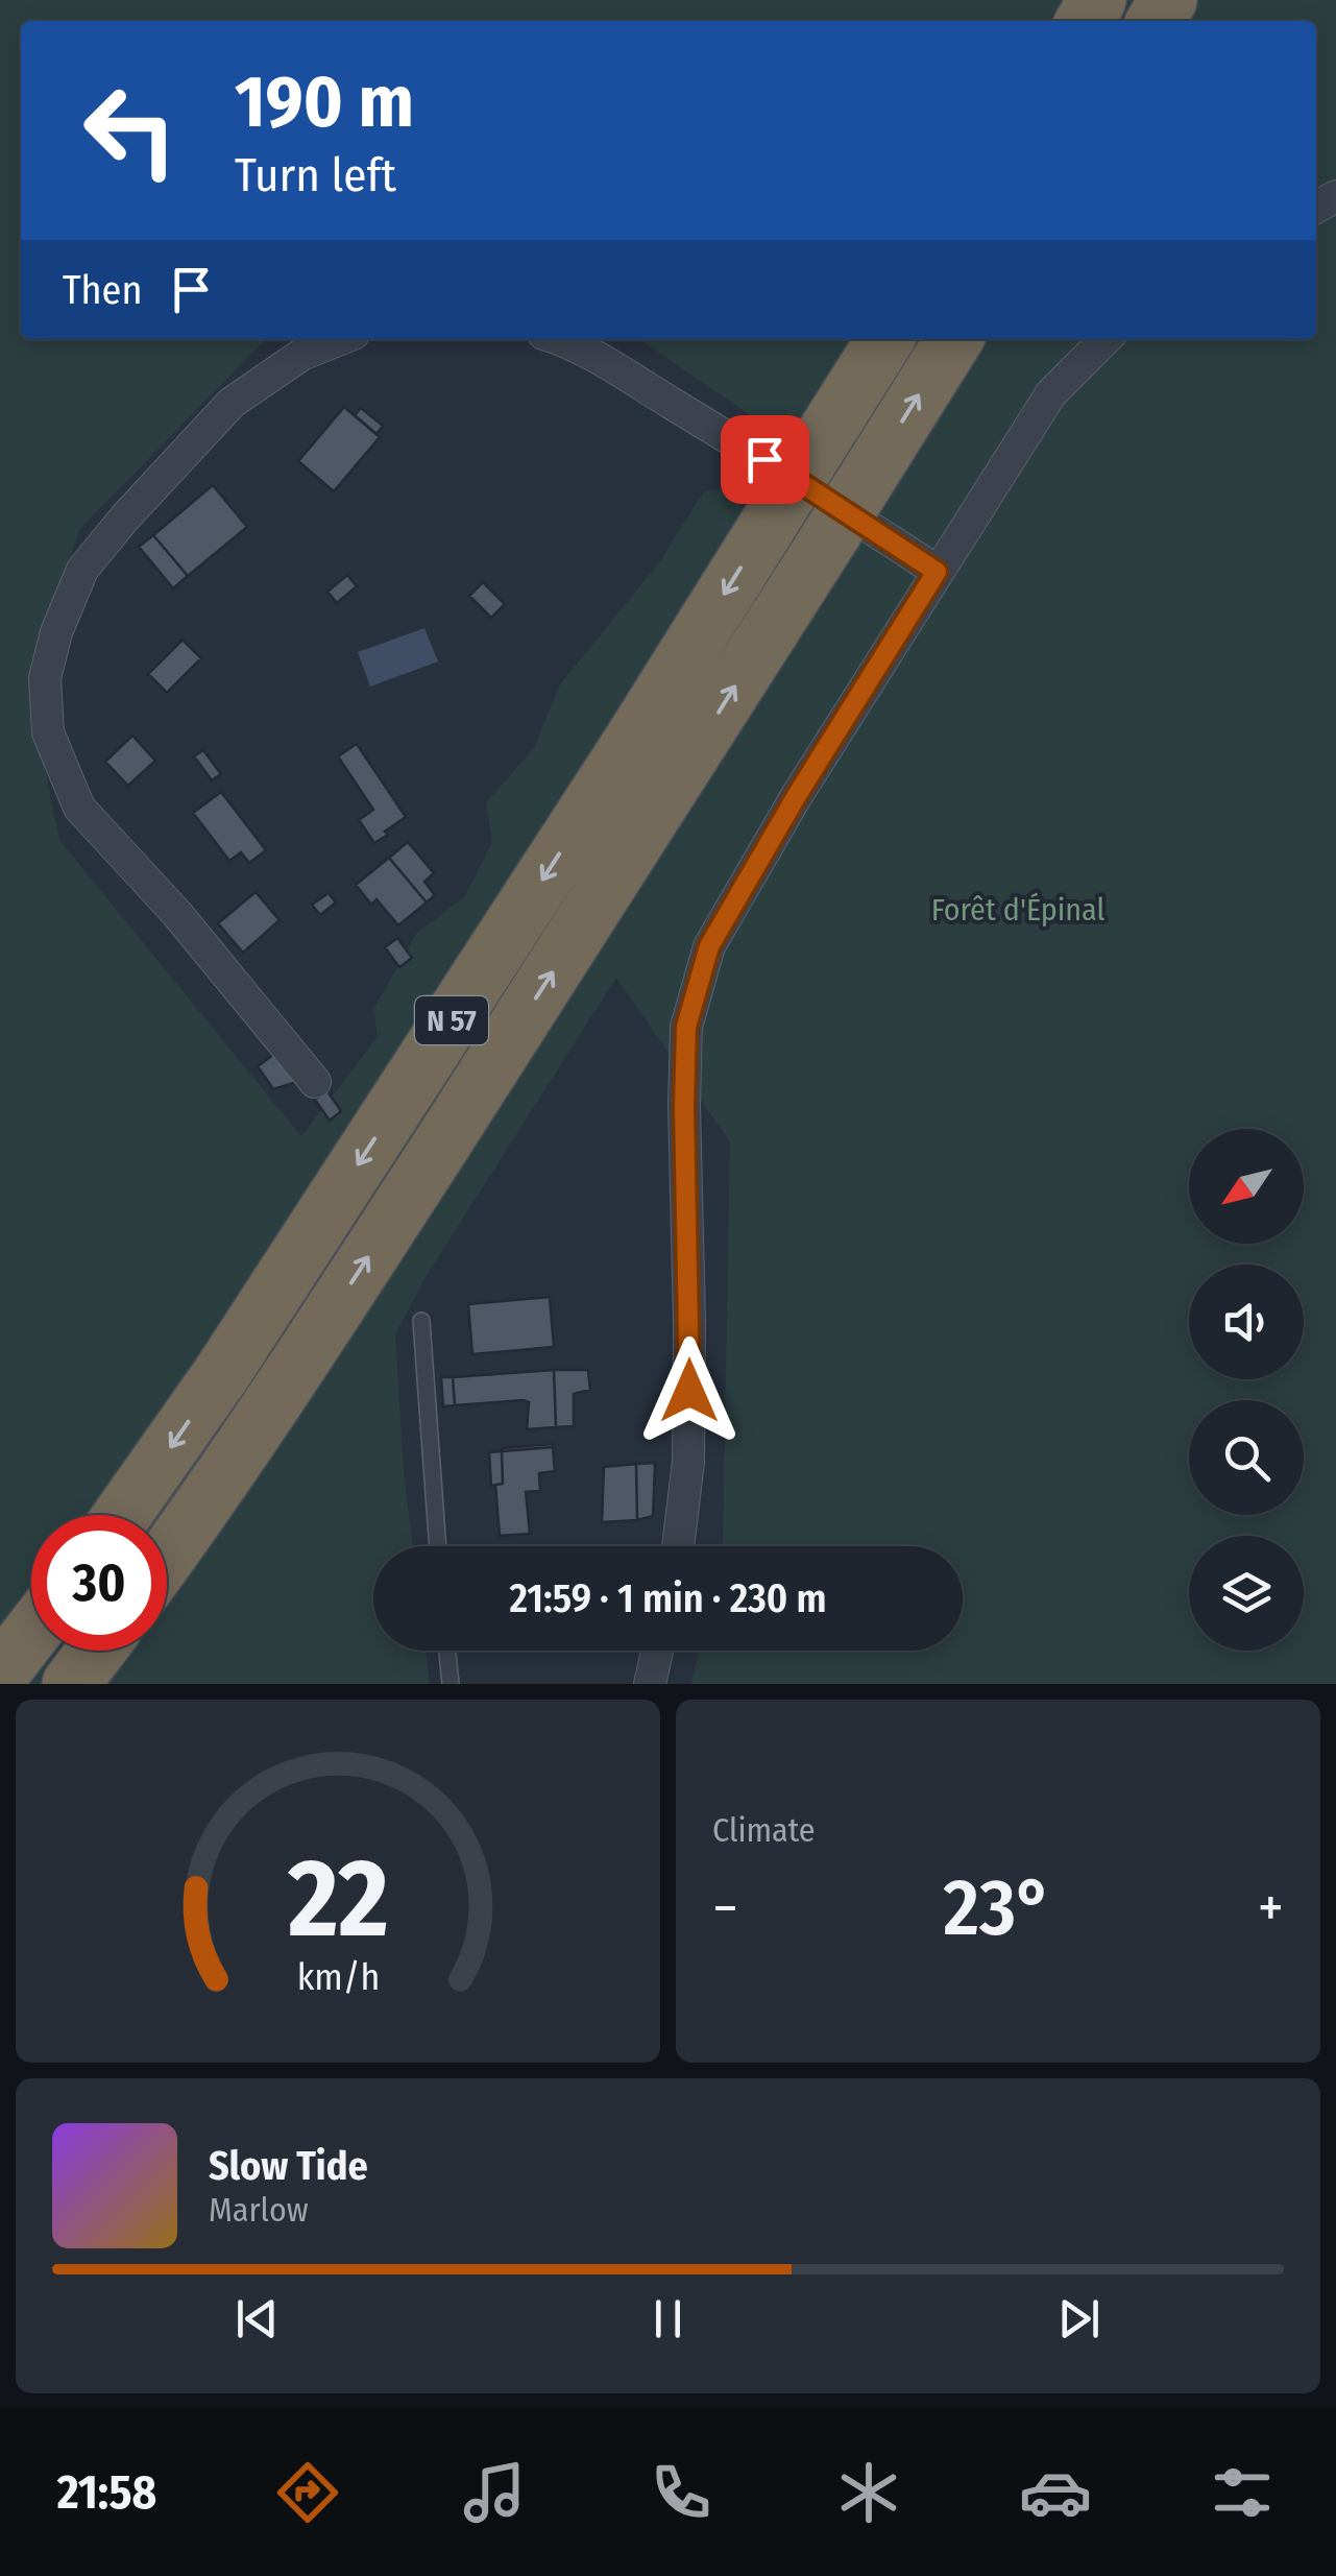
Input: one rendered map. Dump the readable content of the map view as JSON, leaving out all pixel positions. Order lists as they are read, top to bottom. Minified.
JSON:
{"streets":{"highway":["N 57"]},"parks":["Forêt d'Épinal"],"north":"bottom left","page":{"turn":["190 m","Turn left"],"then":"Then","limit":"30","trip":"21:59 · 1 min · 230 m","tile":"Climate","heat":["−","23°","+"],"song":["Slow Tide","Marlow"],"tabs":"21:58","gauge":["22","km/h"]}}
